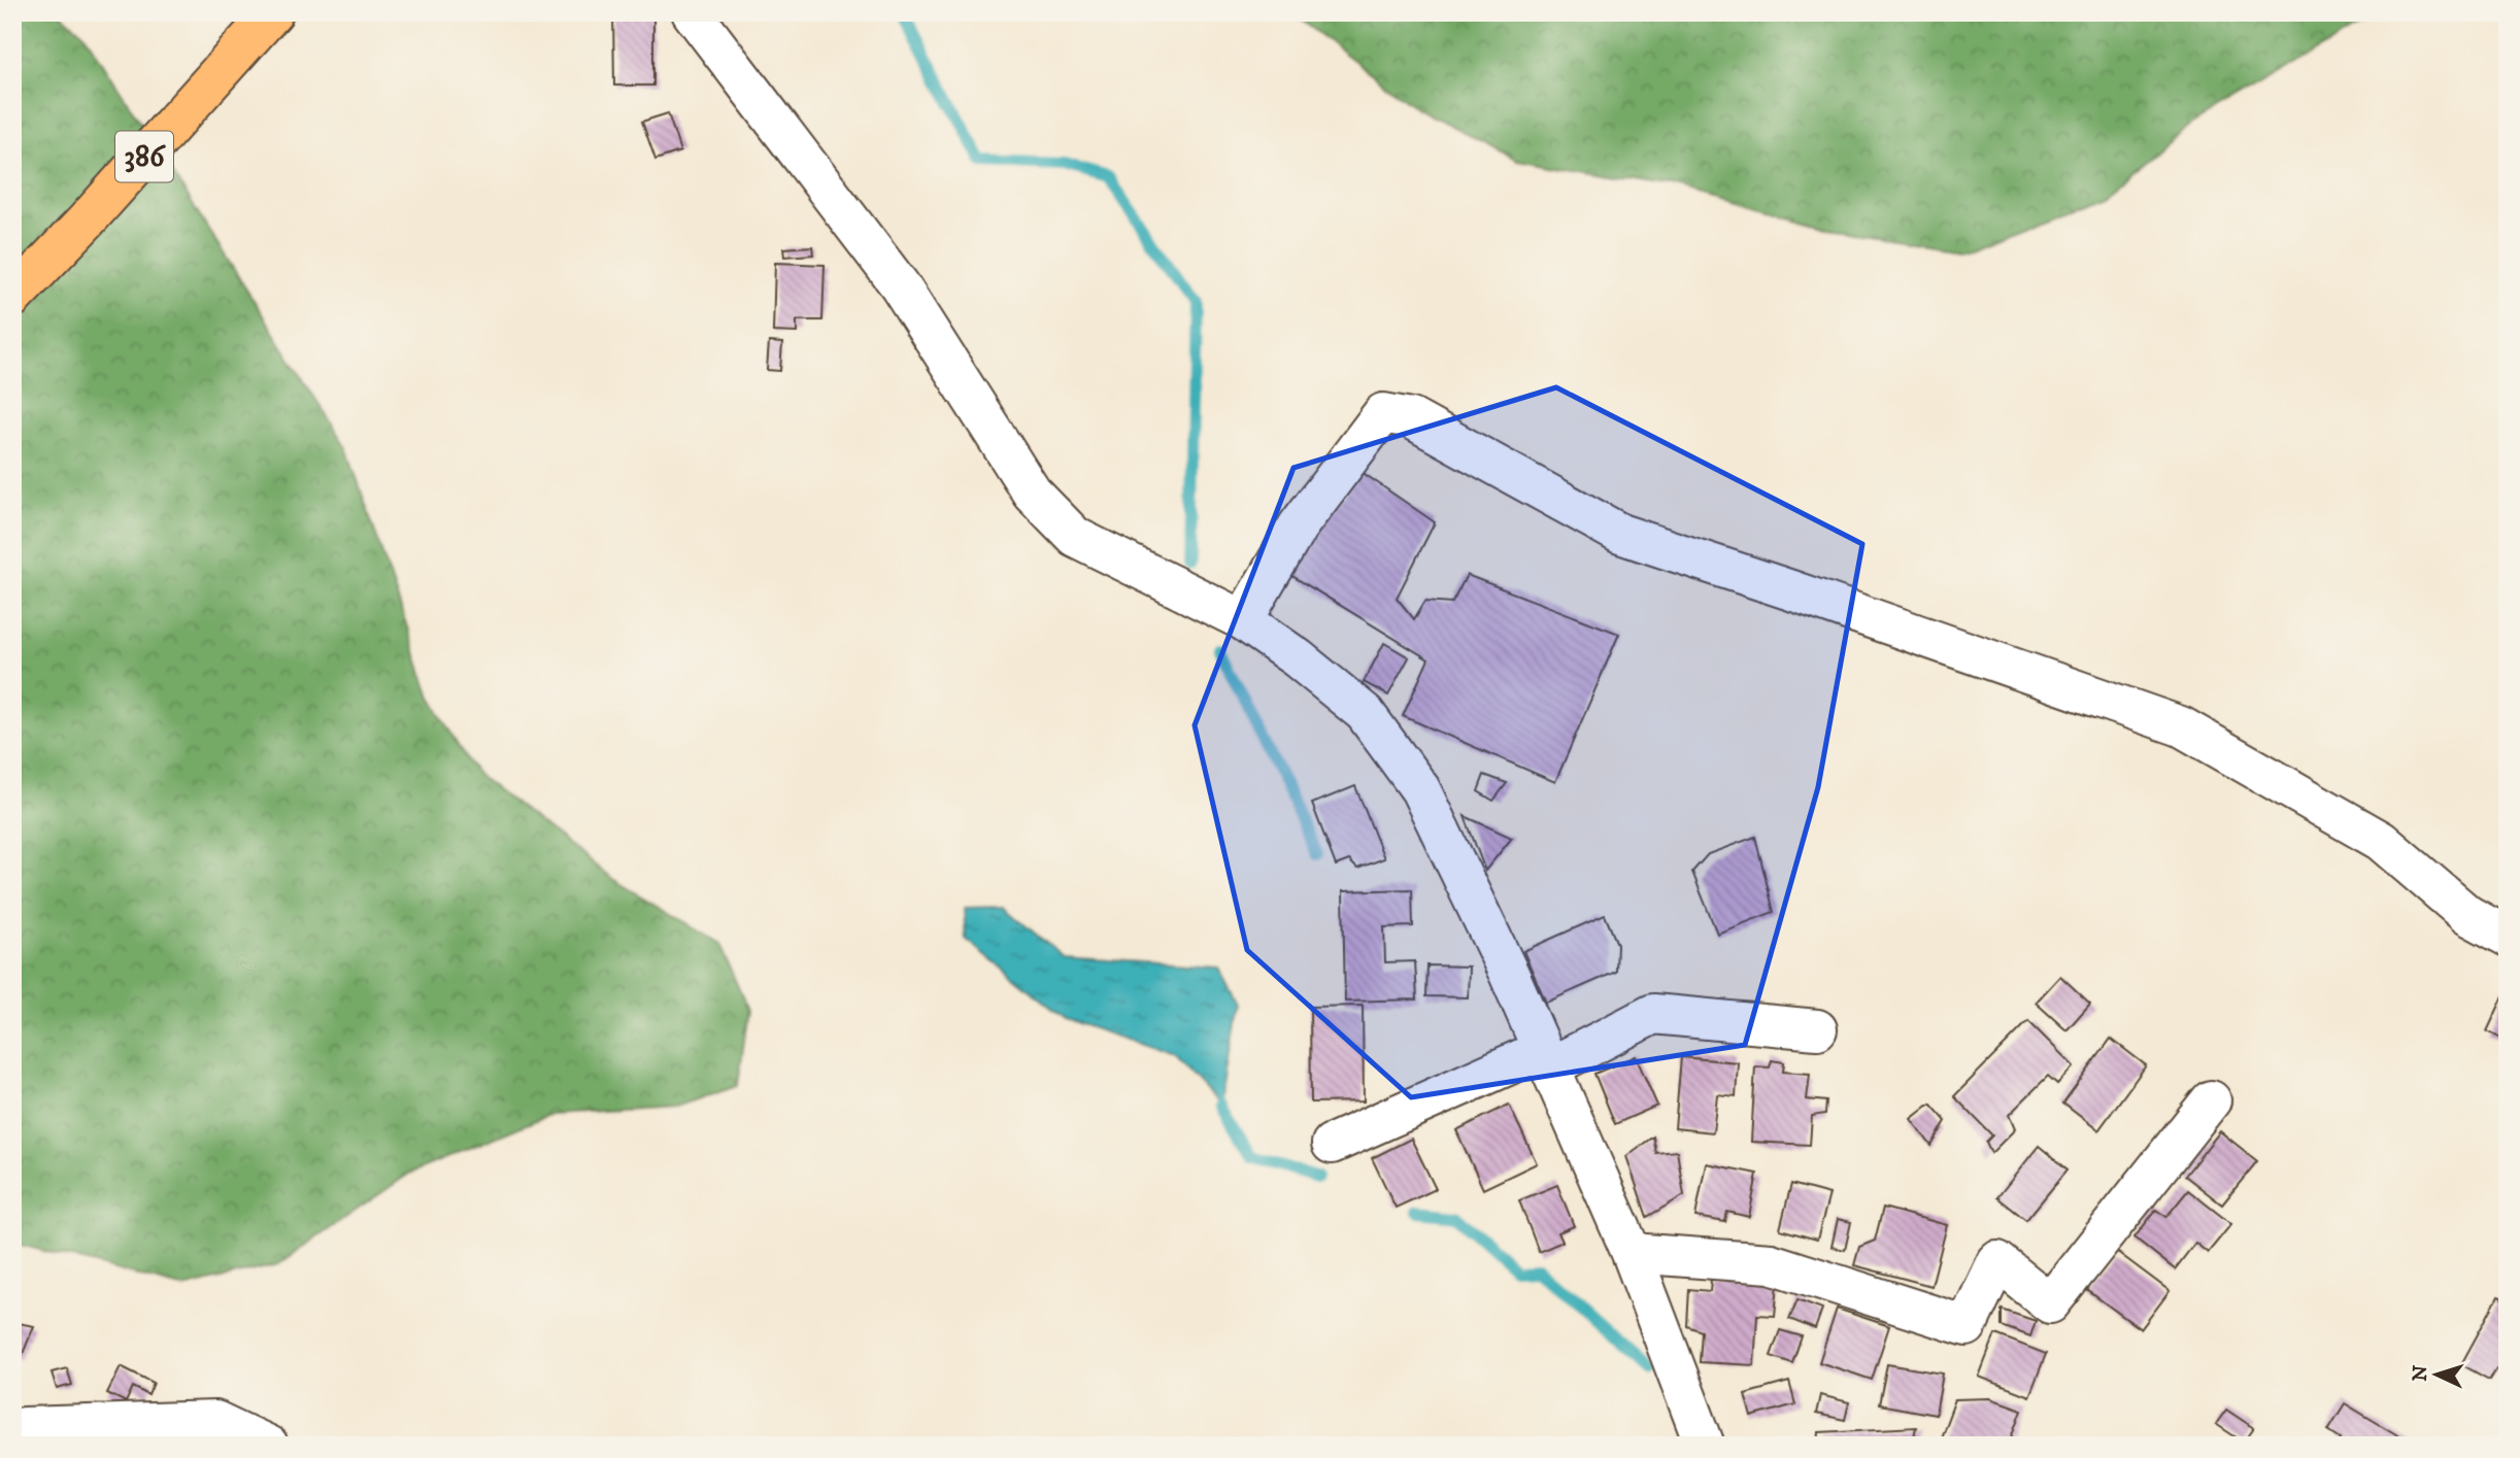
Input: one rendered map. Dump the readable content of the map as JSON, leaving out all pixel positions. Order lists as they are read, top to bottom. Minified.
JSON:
{"streets":{"highway":["386"]},"north":"left"}
